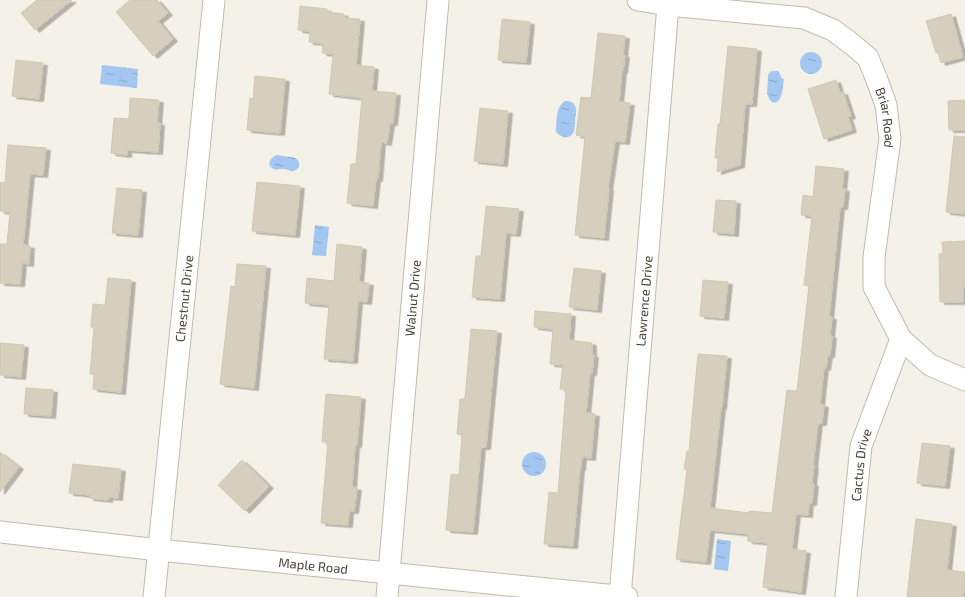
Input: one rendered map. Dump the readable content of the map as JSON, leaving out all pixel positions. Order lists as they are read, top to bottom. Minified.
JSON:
{"streets":{"street":["Briar Road","Chestnut Drive","Walnut Drive","Lawrence Drive","Cactus Drive","Maple Road"]},"crossings":[["Briar Road","Lawrence Drive"],["Briar Road","Cactus Drive"],["Chestnut Drive","Maple Road"],["Walnut Drive","Maple Road"],["Lawrence Drive","Maple Road"]]}
